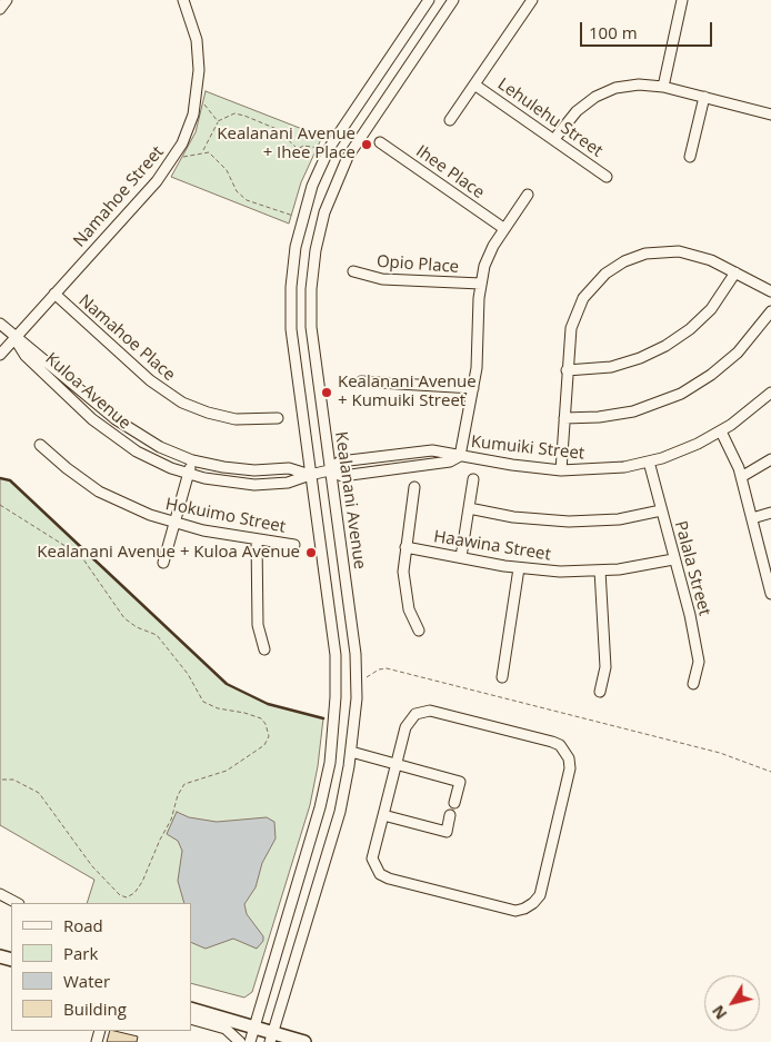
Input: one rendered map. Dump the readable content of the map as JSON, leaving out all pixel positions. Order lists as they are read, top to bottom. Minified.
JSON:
{"streets":{"street":["Lehulehu Street","Ihee Place","Namahoe Street","Opio Place","Namahoe Place","Kuloa Avenue","Kumuiki Street","Kealanani Avenue","Hokuimo Street","Haawina Street","Palala Street"]},"crossings":[["Namahoe Street","Namahoe Place"],["Namahoe Street","Kuloa Avenue"],["Kuloa Avenue","Kumuiki Street"],["Kuloa Avenue","Kealanani Avenue"],["Kumuiki Street","Kealanani Avenue"],["Kumuiki Street","Palala Street"],["Haawina Street","Palala Street"]],"places":["Kealanani Avenue + Ihee Place","Kealanani Avenue + Kumuiki Street","Kealanani Avenue + Kuloa Avenue"],"legend":["Road","Park","Water","Building"],"scale_bar":"100 m","north":"bottom left"}
